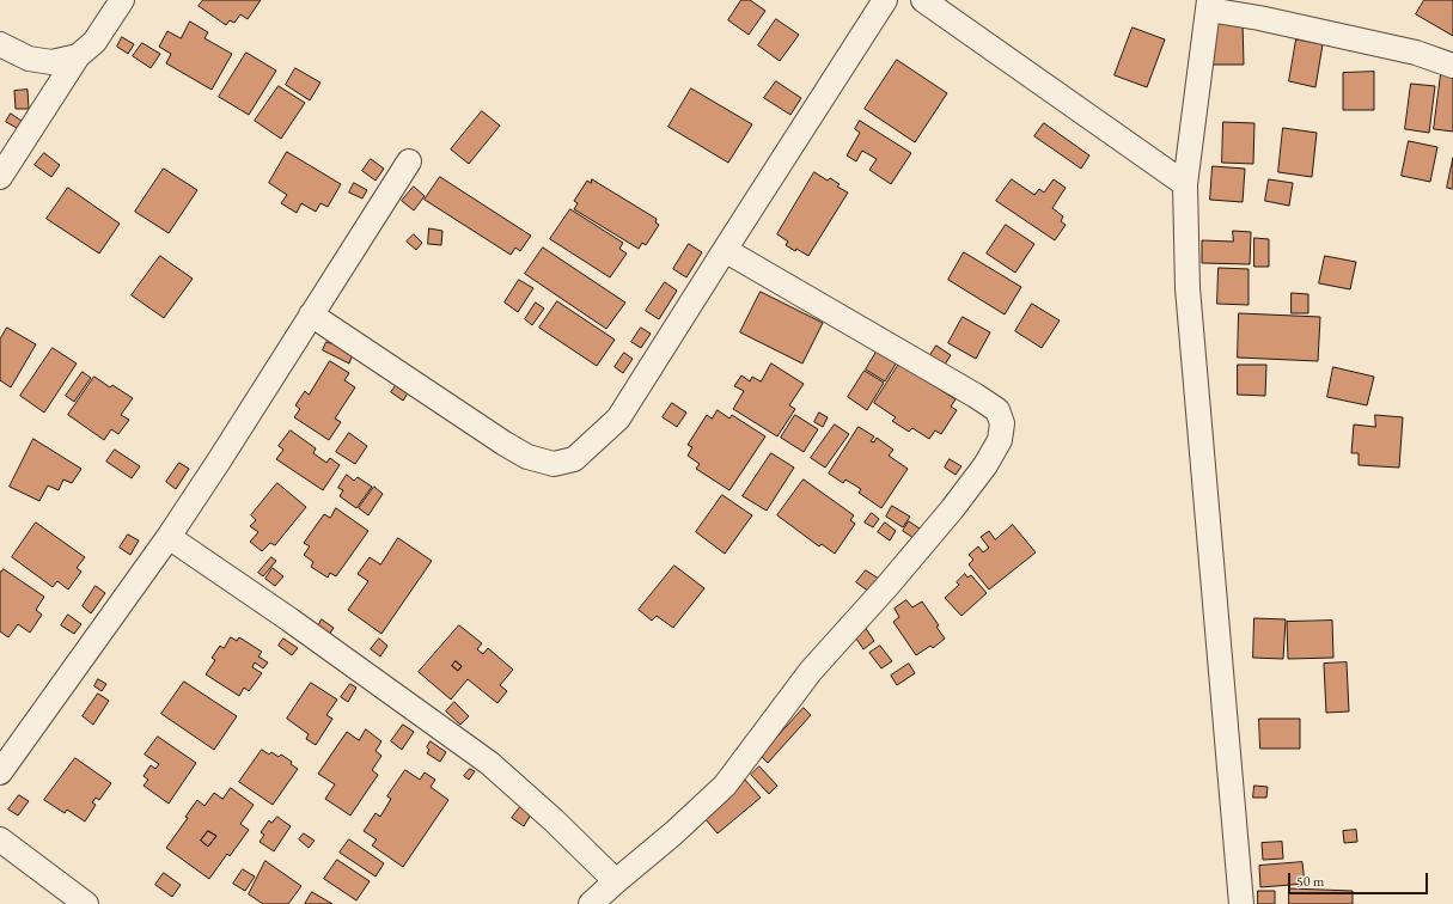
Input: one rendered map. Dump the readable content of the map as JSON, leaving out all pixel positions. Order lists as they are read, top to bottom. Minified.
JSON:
{"scale_bar":"50 m"}
